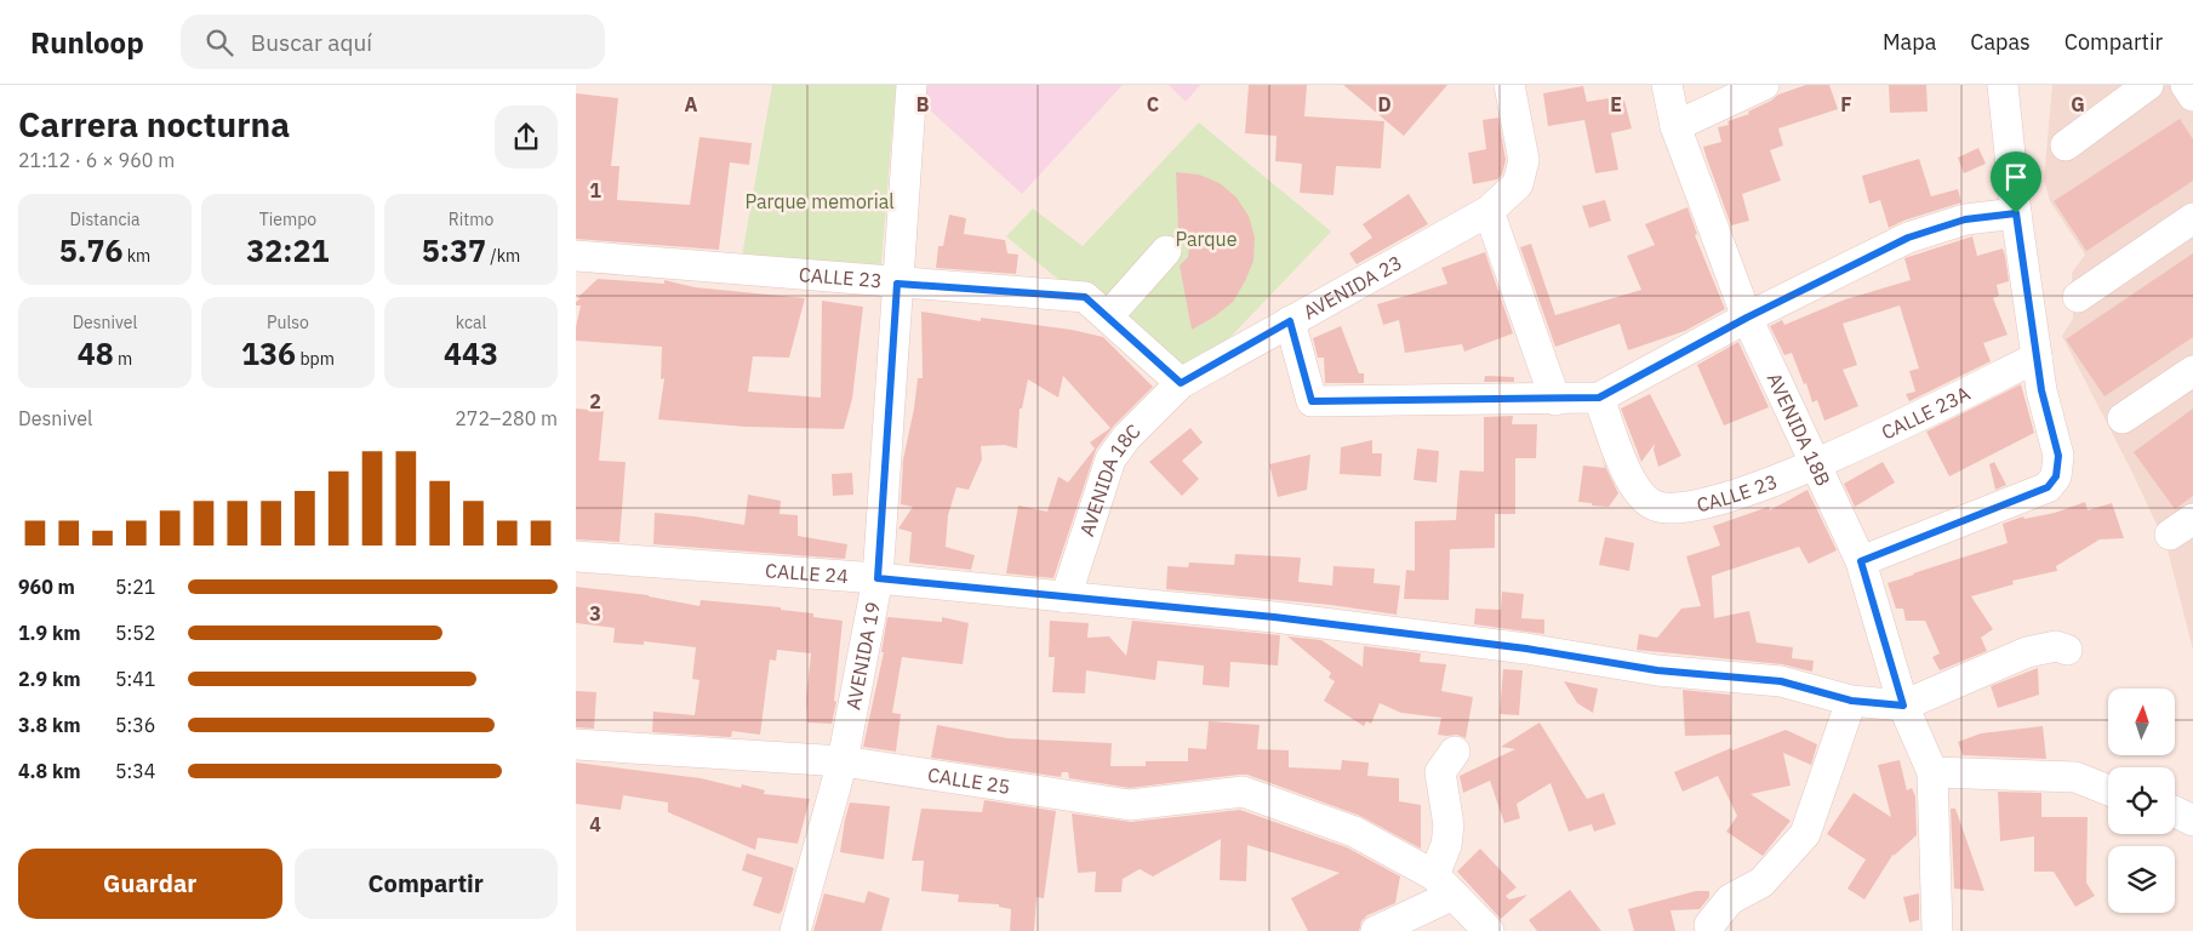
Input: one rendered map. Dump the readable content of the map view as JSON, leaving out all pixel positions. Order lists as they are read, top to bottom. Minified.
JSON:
{"streets":{"street":["CALLE 23","AVENIDA 23","CALLE 23A","AVENIDA 18B","AVENIDA 18C","CALLE 24","AVENIDA 19","CALLE 25"]},"crossings":[["CALLE 23","AVENIDA 23"],["CALLE 23","CALLE 23A"],["CALLE 23","AVENIDA 18B"],["CALLE 23","AVENIDA 18C"],["CALLE 23","AVENIDA 19"],["AVENIDA 23","AVENIDA 18C"],["CALLE 23A","AVENIDA 18B"],["AVENIDA 18B","CALLE 24"],["AVENIDA 18C","CALLE 24"],["CALLE 24","AVENIDA 19"],["AVENIDA 19","CALLE 25"]],"parks":["Parque memorial","Parque"],"north":"top","page":{"header":"Runloop","search":"Buscar aquí","nav":["Mapa","Capas","Compartir"],"heading":["Carrera nocturna","21:12 · 6 × 960 m"],"stats":[["Distancia","5.76 km"],["Tiempo","32:21"],["Ritmo","5:37 /km"],["Desnivel","48 m"],["Pulso","136 bpm"],["kcal","443"]],"chart":["Desnivel","272–280 m"],"list":[{"name":"960 m","note":"5:21"},{"name":"1.9 km","note":"5:52"},{"name":"2.9 km","note":"5:41"},{"name":"3.8 km","note":"5:36"},{"name":"4.8 km","note":"5:34"}],"buttons":["Guardar","Compartir"]},"grid":{"columns":["A","B","C","D","E","F","G"],"rows":["1","2","3","4"]}}
